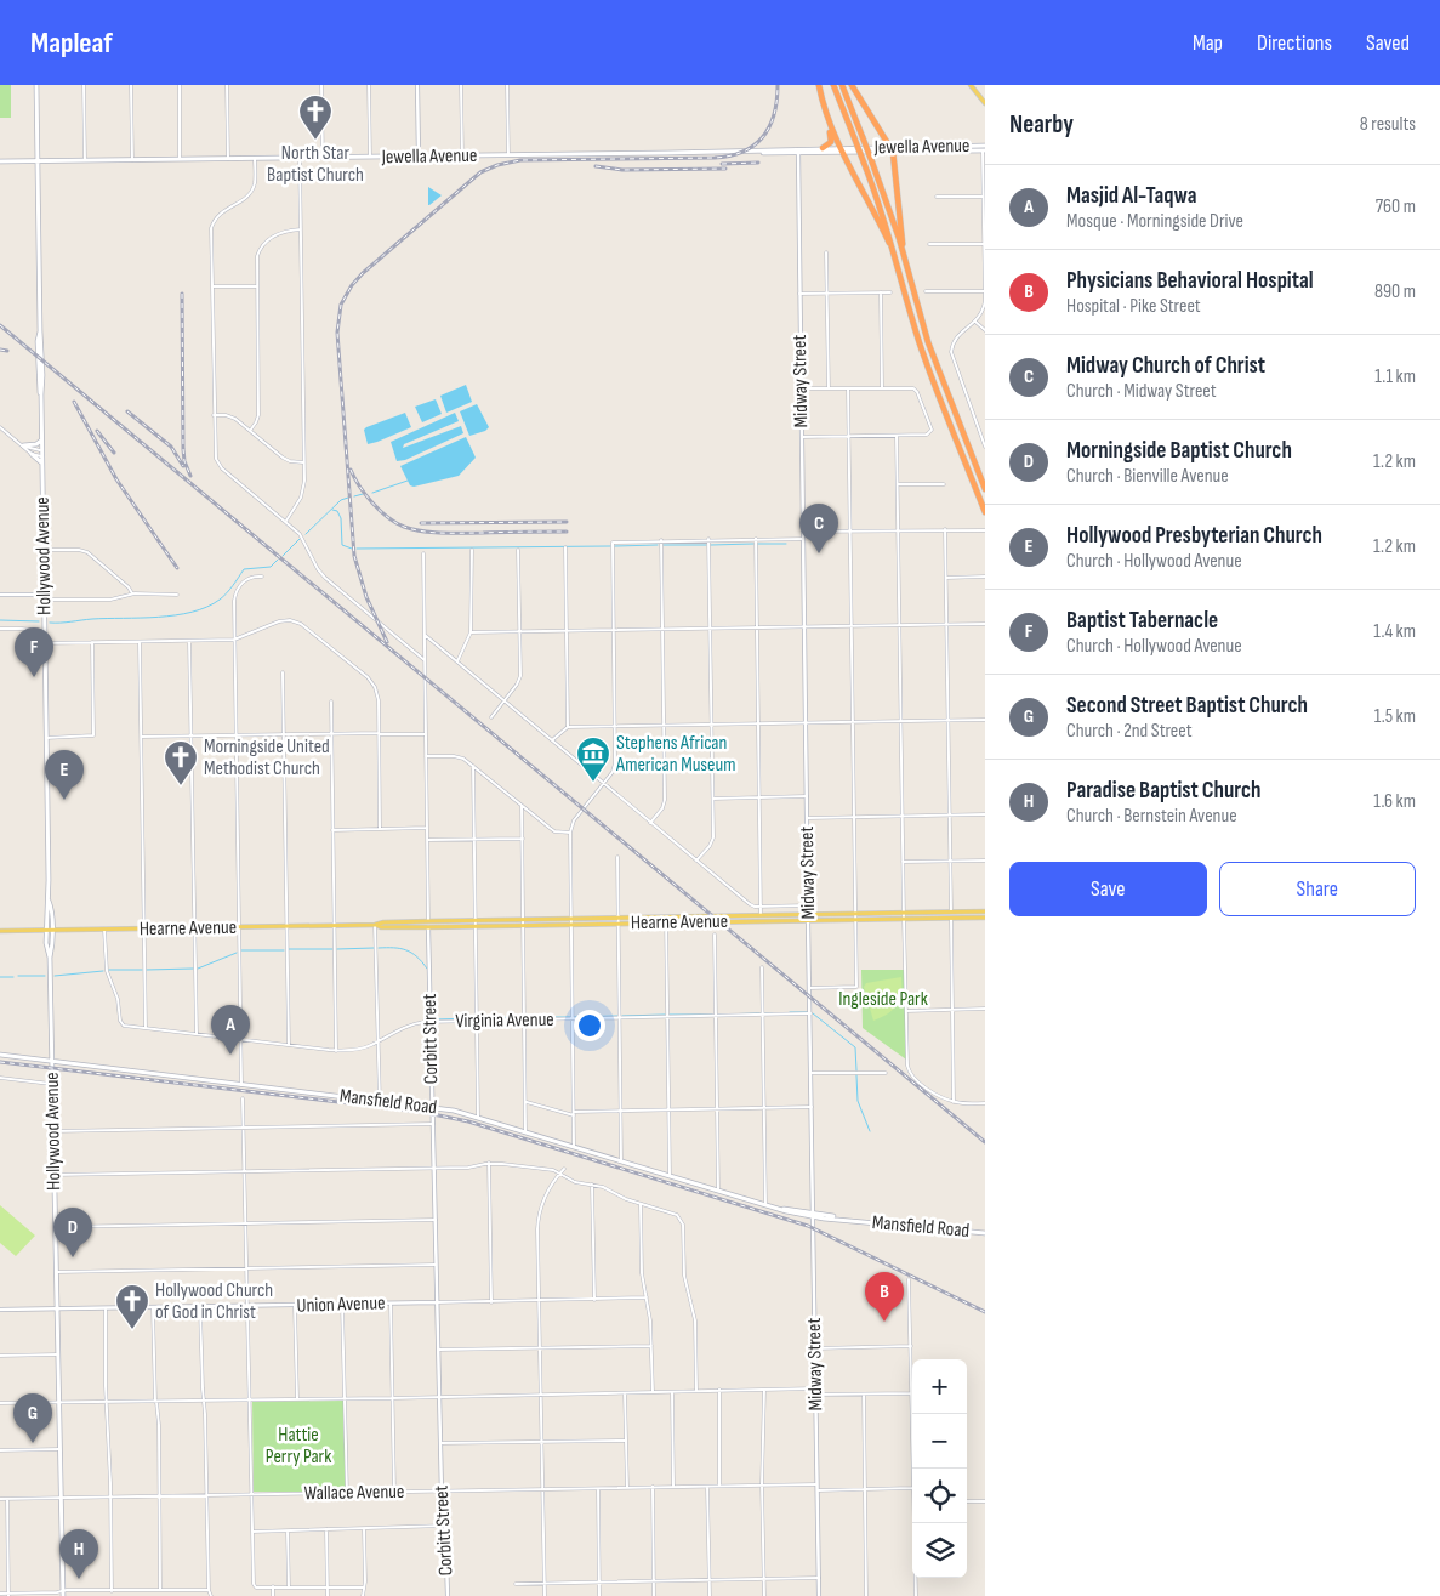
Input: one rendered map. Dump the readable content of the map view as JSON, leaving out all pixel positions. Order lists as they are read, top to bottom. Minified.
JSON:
{"streets":{"main road":["Jewella Avenue","Hollywood Avenue","Hearne Avenue","Mansfield Road"],"street":["Midway Street","Virginia Avenue","Corbitt Street","Union Avenue","Wallace Avenue"]},"crossings":[["Jewella Avenue","Midway Street"],["Jewella Avenue","Hollywood Avenue"],["Midway Street","Hearne Avenue"],["Midway Street","Virginia Avenue"],["Midway Street","Mansfield Road"],["Midway Street","Wallace Avenue"],["Hollywood Avenue","Hearne Avenue"],["Hollywood Avenue","Mansfield Road"],["Hollywood Avenue","Union Avenue"],["Hollywood Avenue","Wallace Avenue"],["Hearne Avenue","Virginia Avenue"],["Hearne Avenue","Corbitt Street"],["Virginia Avenue","Corbitt Street"],["Corbitt Street","Mansfield Road"],["Corbitt Street","Union Avenue"],["Corbitt Street","Wallace Avenue"]],"parks":["Ingleside Park","Hattie Perry Park"],"places":{"church":["North Star Baptist Church","Morningside United Methodist Church","Hollywood Church of God in Christ"],"museum":["Stephens African American Museum"]},"page":{"header":"Mapleaf","nav":["Map","Directions","Saved"],"heading":["Nearby","8 results"],"list":[{"mark":"A","name":"Masjid Al-Taqwa","note":"Mosque · Morningside Drive","value":"760 m"},{"mark":"B","name":"Physicians Behavioral Hospital","note":"Hospital · Pike Street","value":"890 m"},{"mark":"C","name":"Midway Church of Christ","note":"Church · Midway Street","value":"1.1 km"},{"mark":"D","name":"Morningside Baptist Church","note":"Church · Bienville Avenue","value":"1.2 km"},{"mark":"E","name":"Hollywood Presbyterian Church","note":"Church · Hollywood Avenue","value":"1.2 km"},{"mark":"F","name":"Baptist Tabernacle","note":"Church · Hollywood Avenue","value":"1.4 km"},{"mark":"G","name":"Second Street Baptist Church","note":"Church · 2nd Street","value":"1.5 km"},{"mark":"H","name":"Paradise Baptist Church","note":"Church · Bernstein Avenue","value":"1.6 km"}],"pins":["C","F","E","A","D","B","G","H"],"buttons":["Save","Share"],"map_buttons":["+","−"]}}
